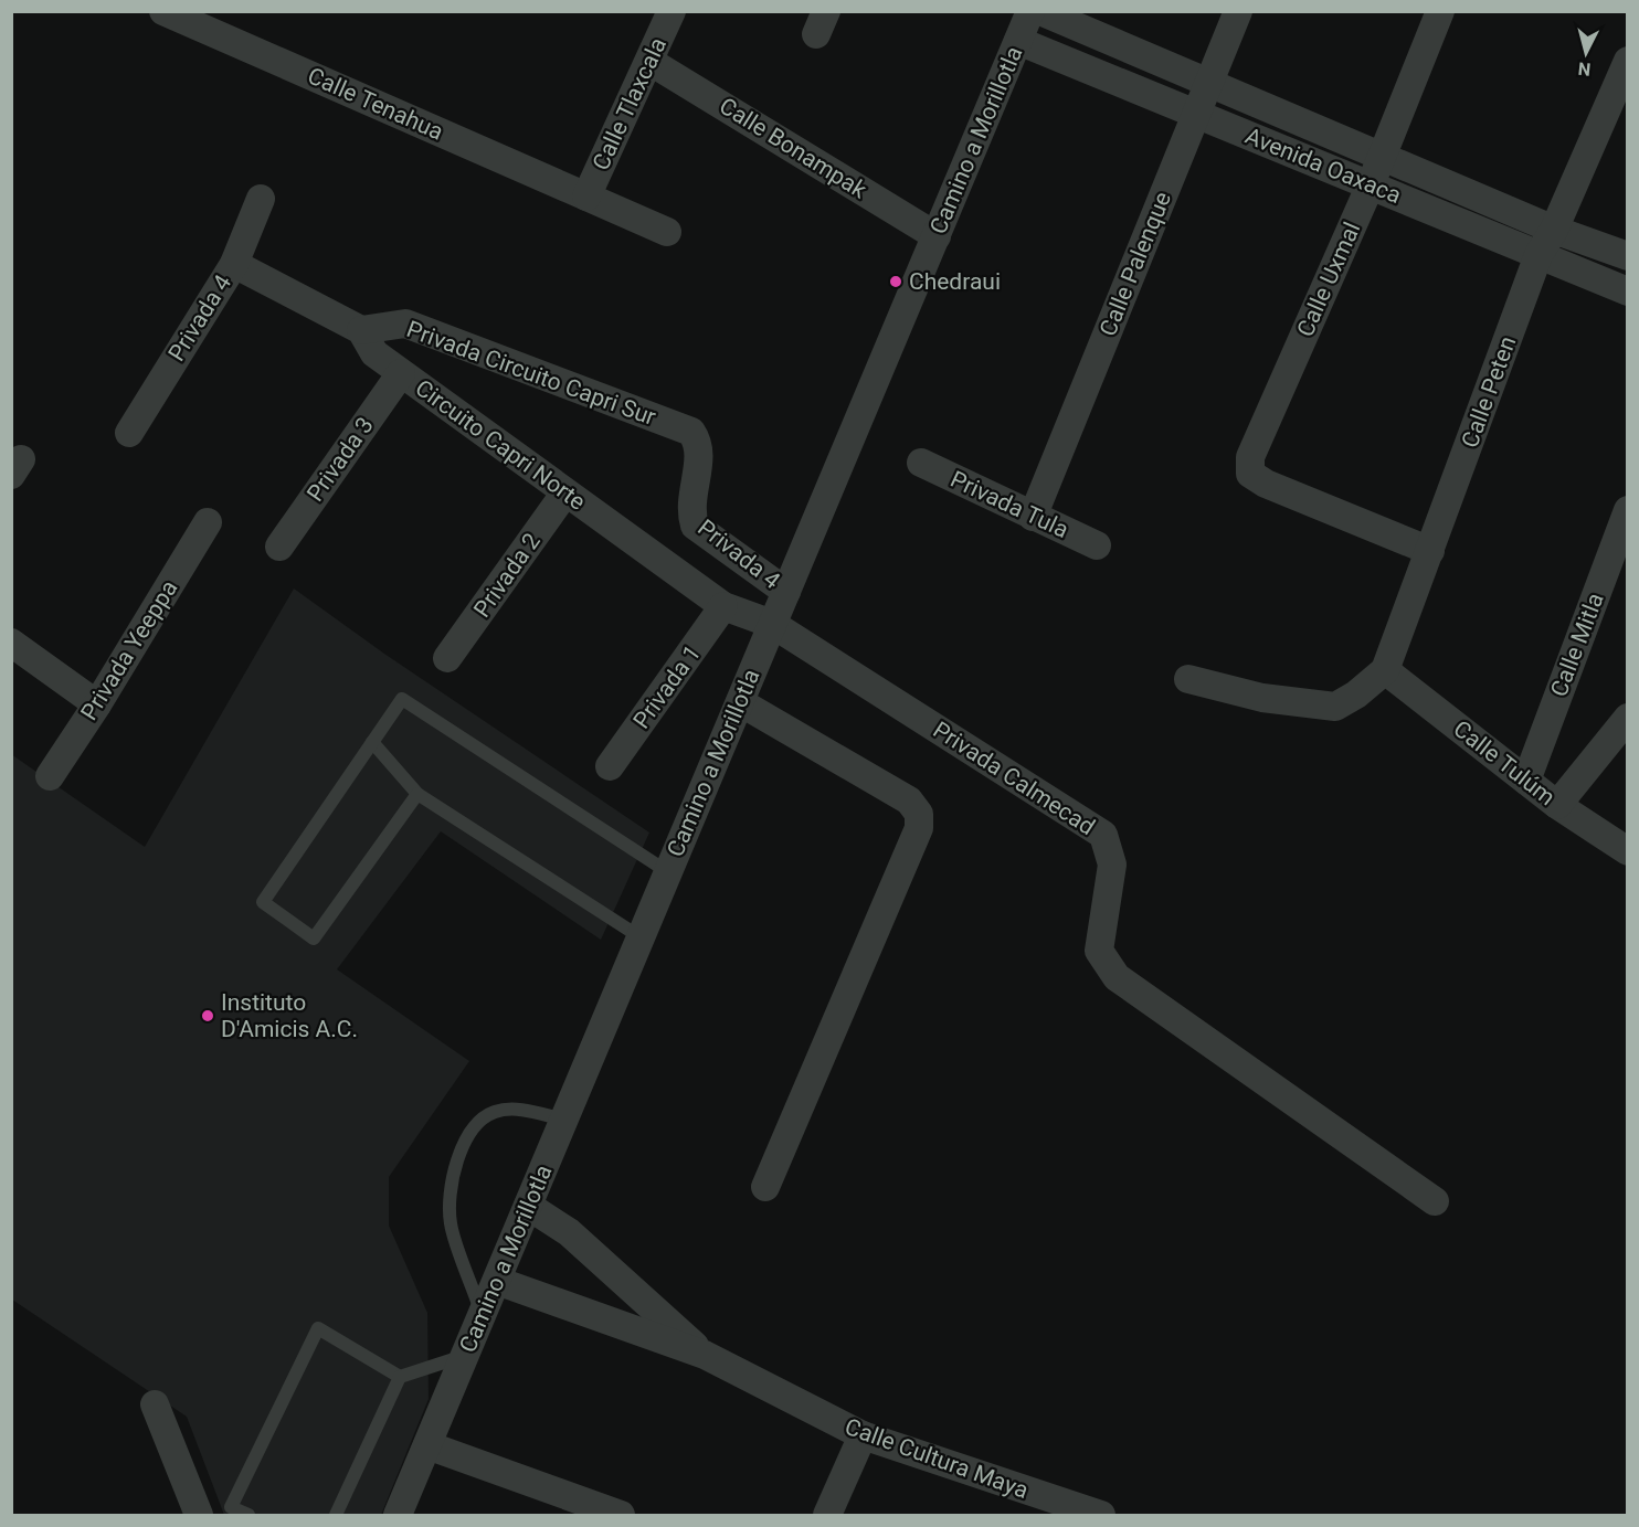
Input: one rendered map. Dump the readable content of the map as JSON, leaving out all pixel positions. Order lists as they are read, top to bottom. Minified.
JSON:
{"streets":{"street":["Calle Tenahua","Calle Tlaxcala","Camino a Morillotla","Calle Bonampak","Avenida Oaxaca","Calle Palenque","Calle Uxmal","Privada 4","Privada Circuito Capri Sur","Calle Peten","Circuito Capri Norte","Privada 3","Privada Tula","Privada 2","Calle Mitla","Privada Yeeppa","Privada 1","Calle Tulúm","Privada Calmecad","Calle Cultura Maya"]},"crossings":[["Calle Tenahua","Calle Tlaxcala"],["Calle Tlaxcala","Calle Bonampak"],["Camino a Morillotla","Calle Bonampak"],["Camino a Morillotla","Avenida Oaxaca"],["Camino a Morillotla","Privada 4"],["Camino a Morillotla","Circuito Capri Norte"],["Camino a Morillotla","Privada Calmecad"],["Camino a Morillotla","Calle Cultura Maya"],["Avenida Oaxaca","Calle Palenque"],["Avenida Oaxaca","Calle Uxmal"],["Avenida Oaxaca","Calle Peten"],["Calle Palenque","Privada Tula"],["Calle Uxmal","Calle Peten"],["Privada 4","Privada Circuito Capri Sur"],["Privada 4","Circuito Capri Norte"],["Privada Circuito Capri Sur","Circuito Capri Norte"],["Calle Peten","Calle Tulúm"],["Circuito Capri Norte","Privada 3"],["Circuito Capri Norte","Privada 2"],["Circuito Capri Norte","Privada 1"],["Circuito Capri Norte","Privada Calmecad"],["Calle Mitla","Calle Tulúm"]],"places":["Chedraui","Instituto D'Amicis A.C."],"north":"bottom"}
